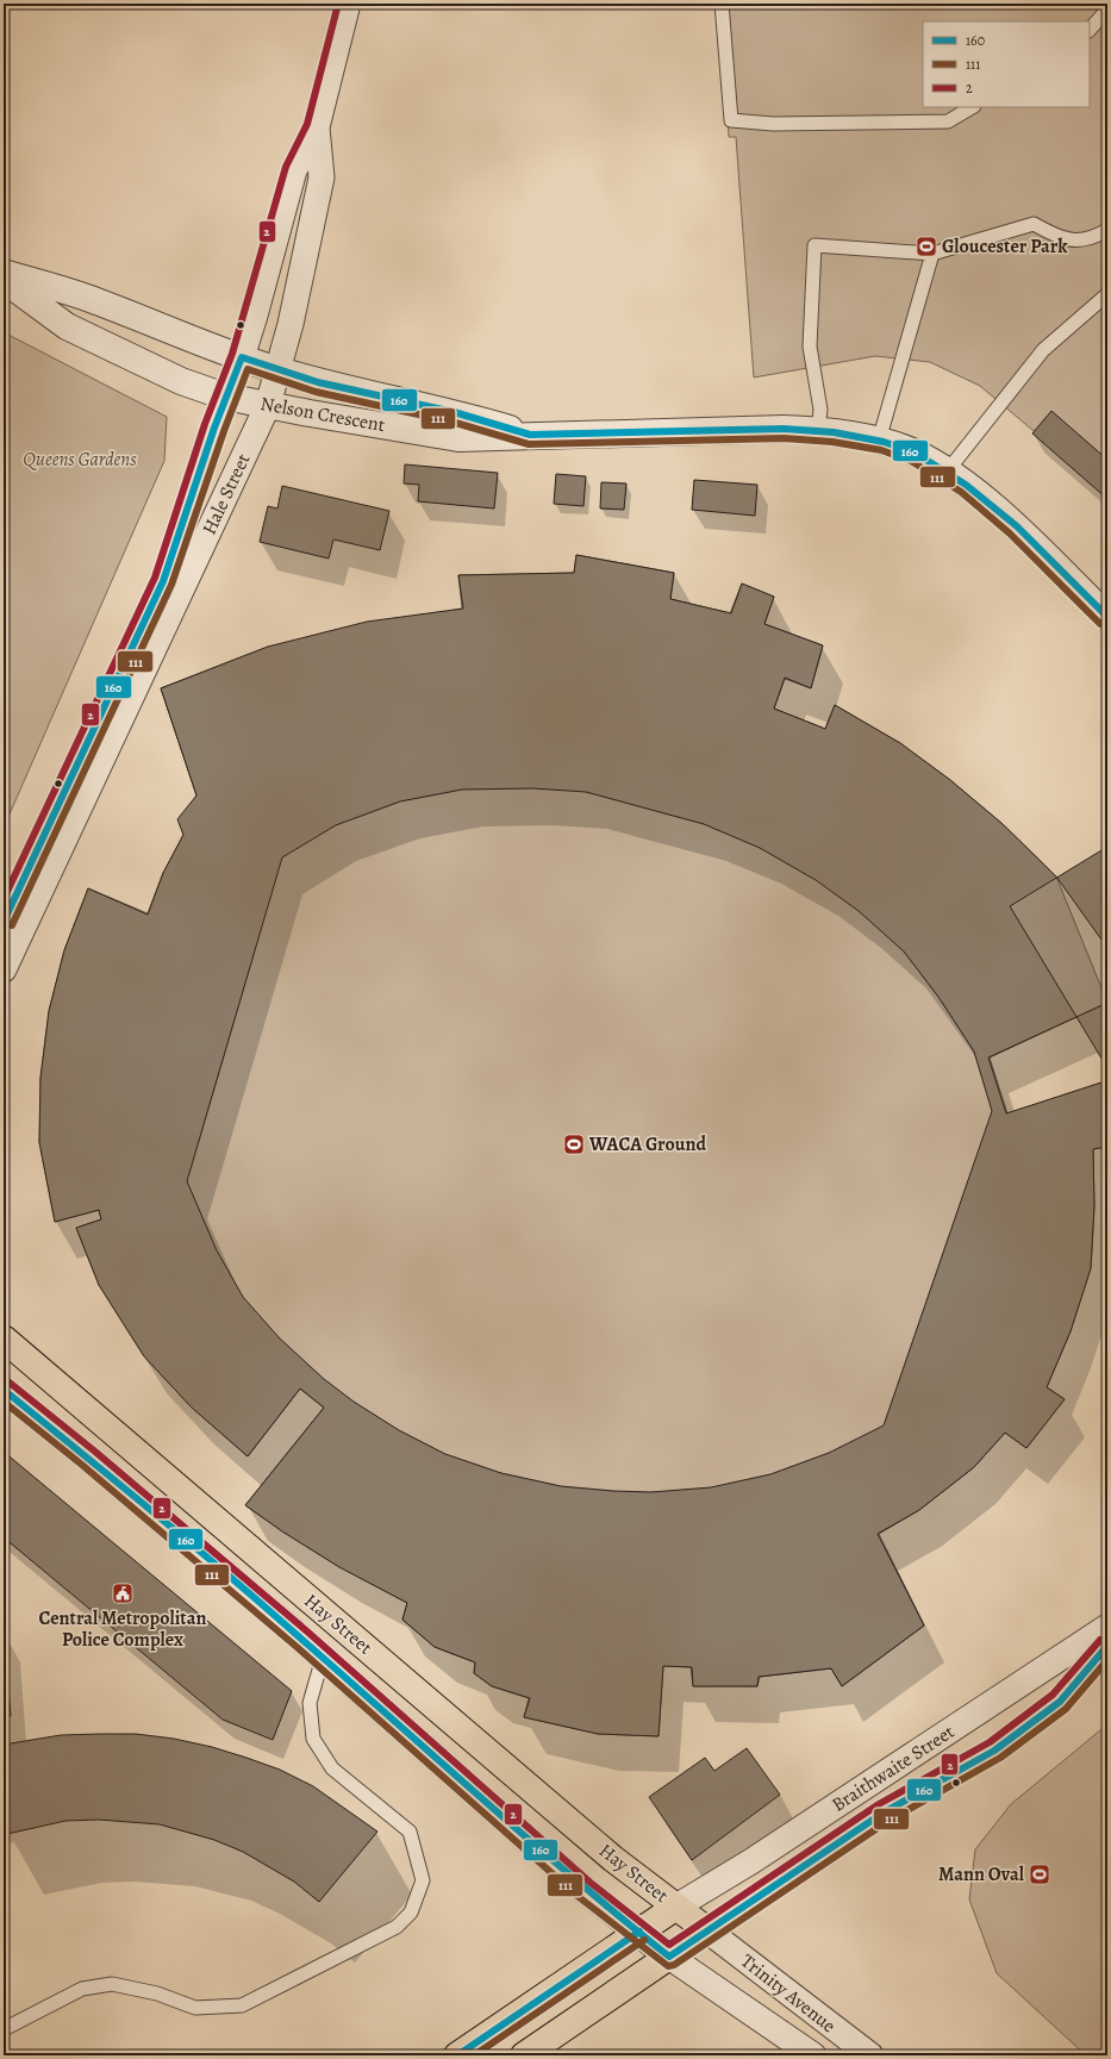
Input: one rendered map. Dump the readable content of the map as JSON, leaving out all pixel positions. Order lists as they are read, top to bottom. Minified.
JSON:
{"streets":{"main road":["Hay Street"],"street":["Nelson Crescent","Hale Street","Braithwaite Street","Trinity Avenue"]},"crossings":[["Nelson Crescent","Hale Street"],["Hay Street","Braithwaite Street"],["Hay Street","Trinity Avenue"],["Braithwaite Street","Trinity Avenue"]],"parks":["Queens Gardens"],"places":{"sports":["Gloucester Park","WACA Ground","Mann Oval"],"public building":["Central Metropolitan Police Complex"]},"lines":["transit line 2","transit line 160","transit line 111"],"legend":["160","111","2"]}
